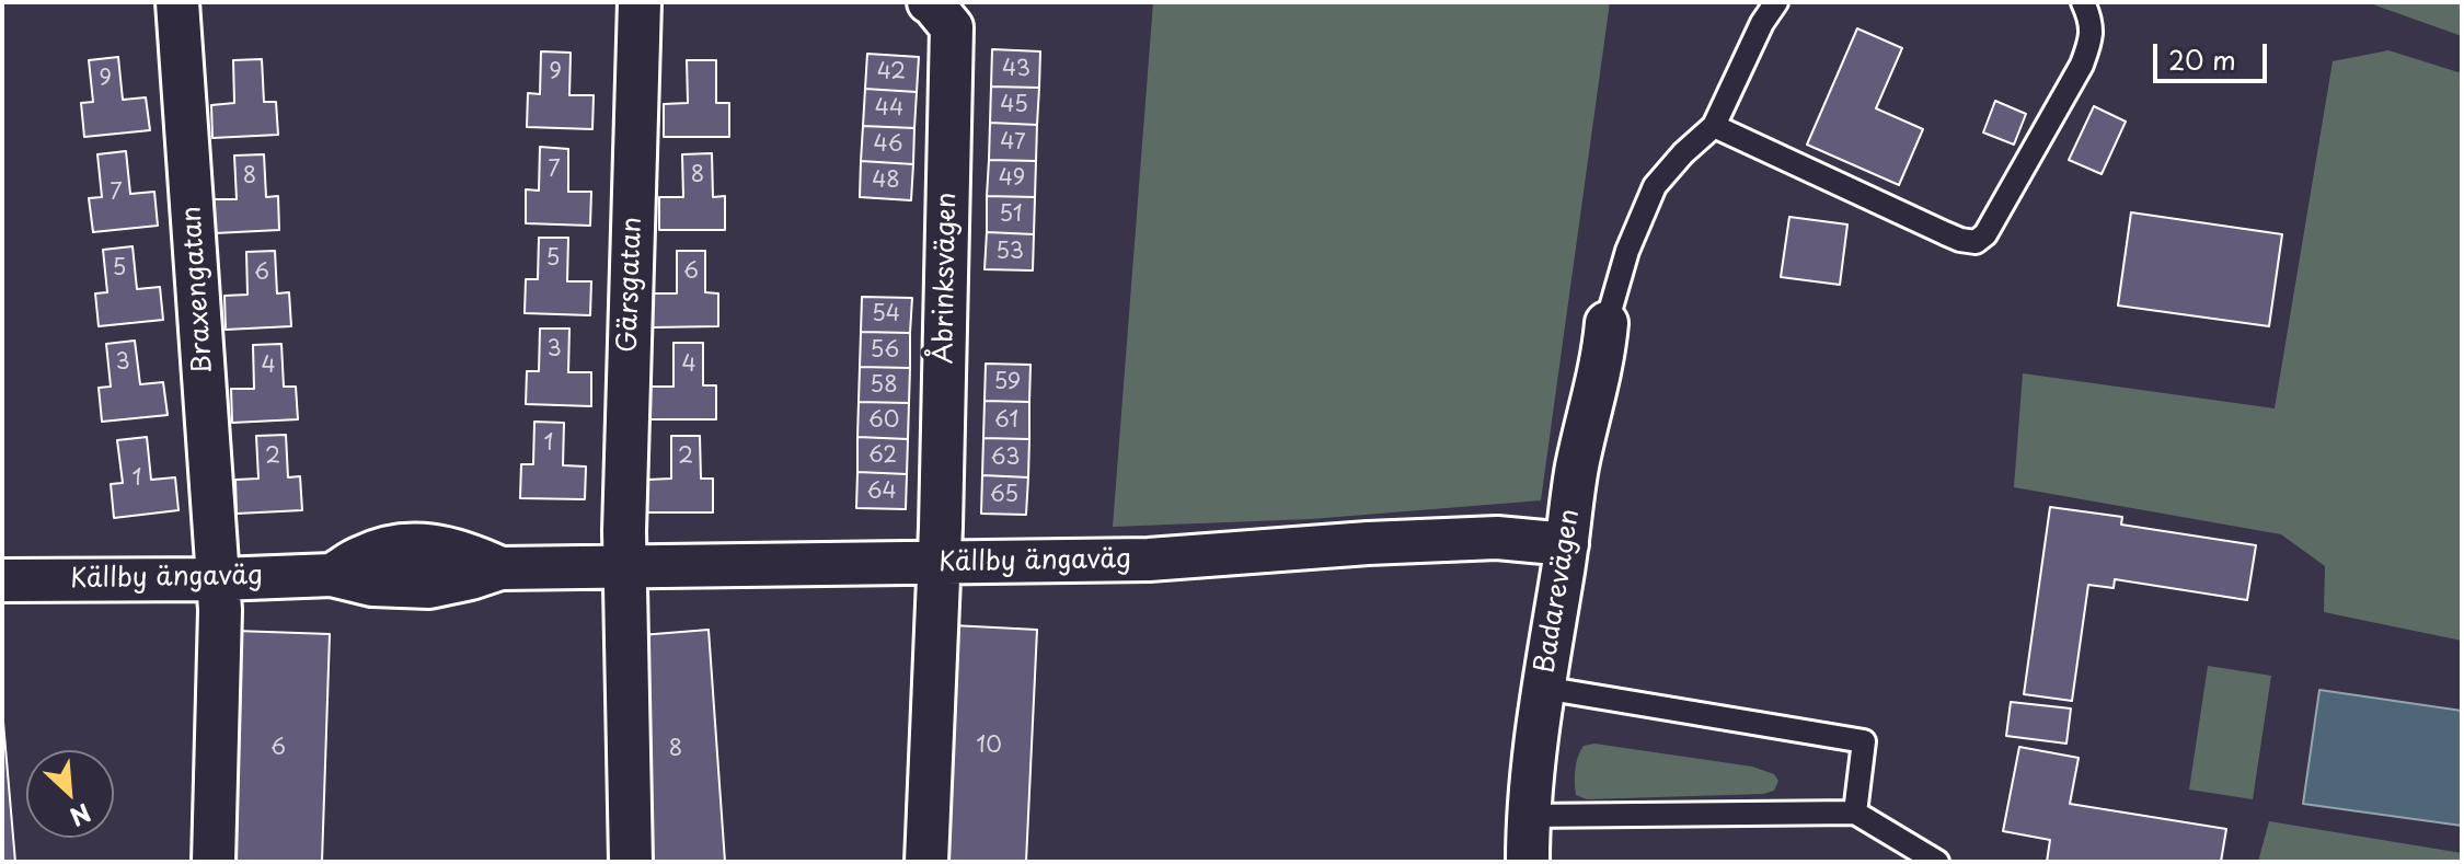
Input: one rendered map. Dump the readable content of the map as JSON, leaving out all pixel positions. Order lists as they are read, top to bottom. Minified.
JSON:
{"streets":{"street":["Åbrinksvägen","Gärsgatan","Braxengatan","Källby ängaväg","Badarevägen"]},"crossings":[["Åbrinksvägen","Källby ängaväg"],["Gärsgatan","Källby ängaväg"],["Braxengatan","Källby ängaväg"],["Källby ängaväg","Badarevägen"]],"house_numbers":["43","9","42","9","45","44","47","46","7","8","8","49","48","7","51","53","5","5","6","6","54","3","56","3","4","4","59","58","60","61","1","62","2","2","63","1","64","65","10","6","8"],"scale_bar":"20 m","north":"bottom right"}
